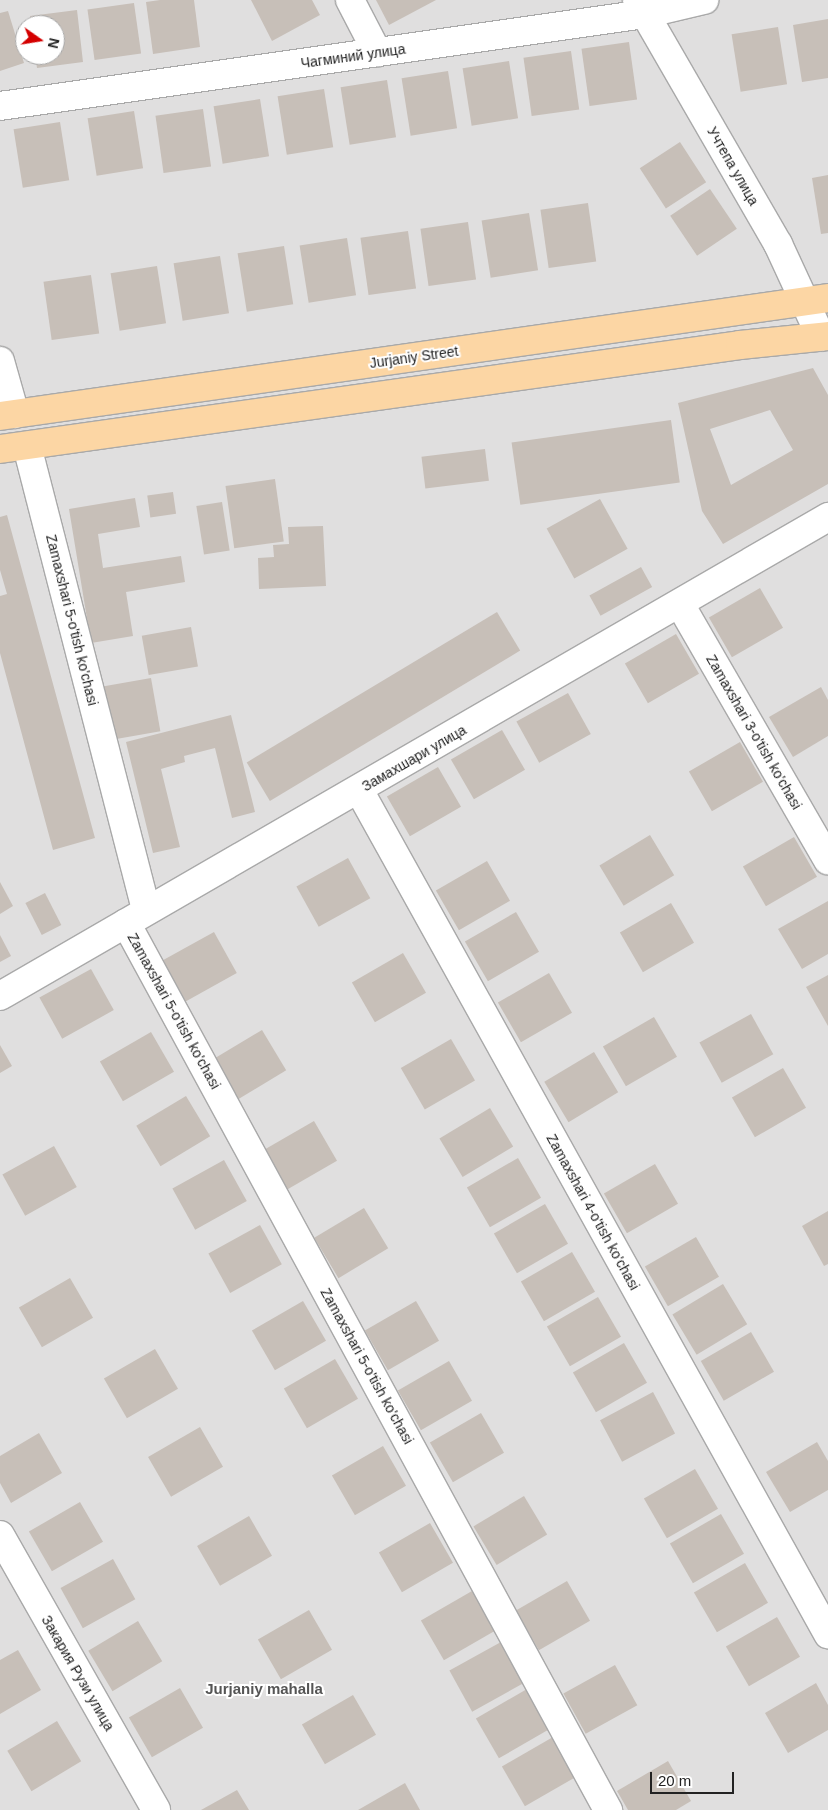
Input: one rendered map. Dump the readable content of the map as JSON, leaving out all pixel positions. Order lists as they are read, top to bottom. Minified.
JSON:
{"streets":{"main road":["Jurjaniy Street"],"street":["Чагминий улица","Учтепа улица","Zamaxshari 5-o'tish ko'chasi","Zamaxshari 3-o'tish ko'chasi","Замахшари улица","Zamaxshari 4-o'tish ko'chasi","Закария Рузи улица"]},"crossings":[["Чагминий улица","Учтепа улица"],["Учтепа улица","Jurjaniy Street"],["Zamaxshari 5-o'tish ko'chasi","Замахшари улица"],["Zamaxshari 3-o'tish ko'chasi","Замахшари улица"],["Замахшари улица","Zamaxshari 4-o'tish ko'chasi"]],"districts":["Jurjaniy mahalla"],"scale_bar":"20 m","north":"right"}
